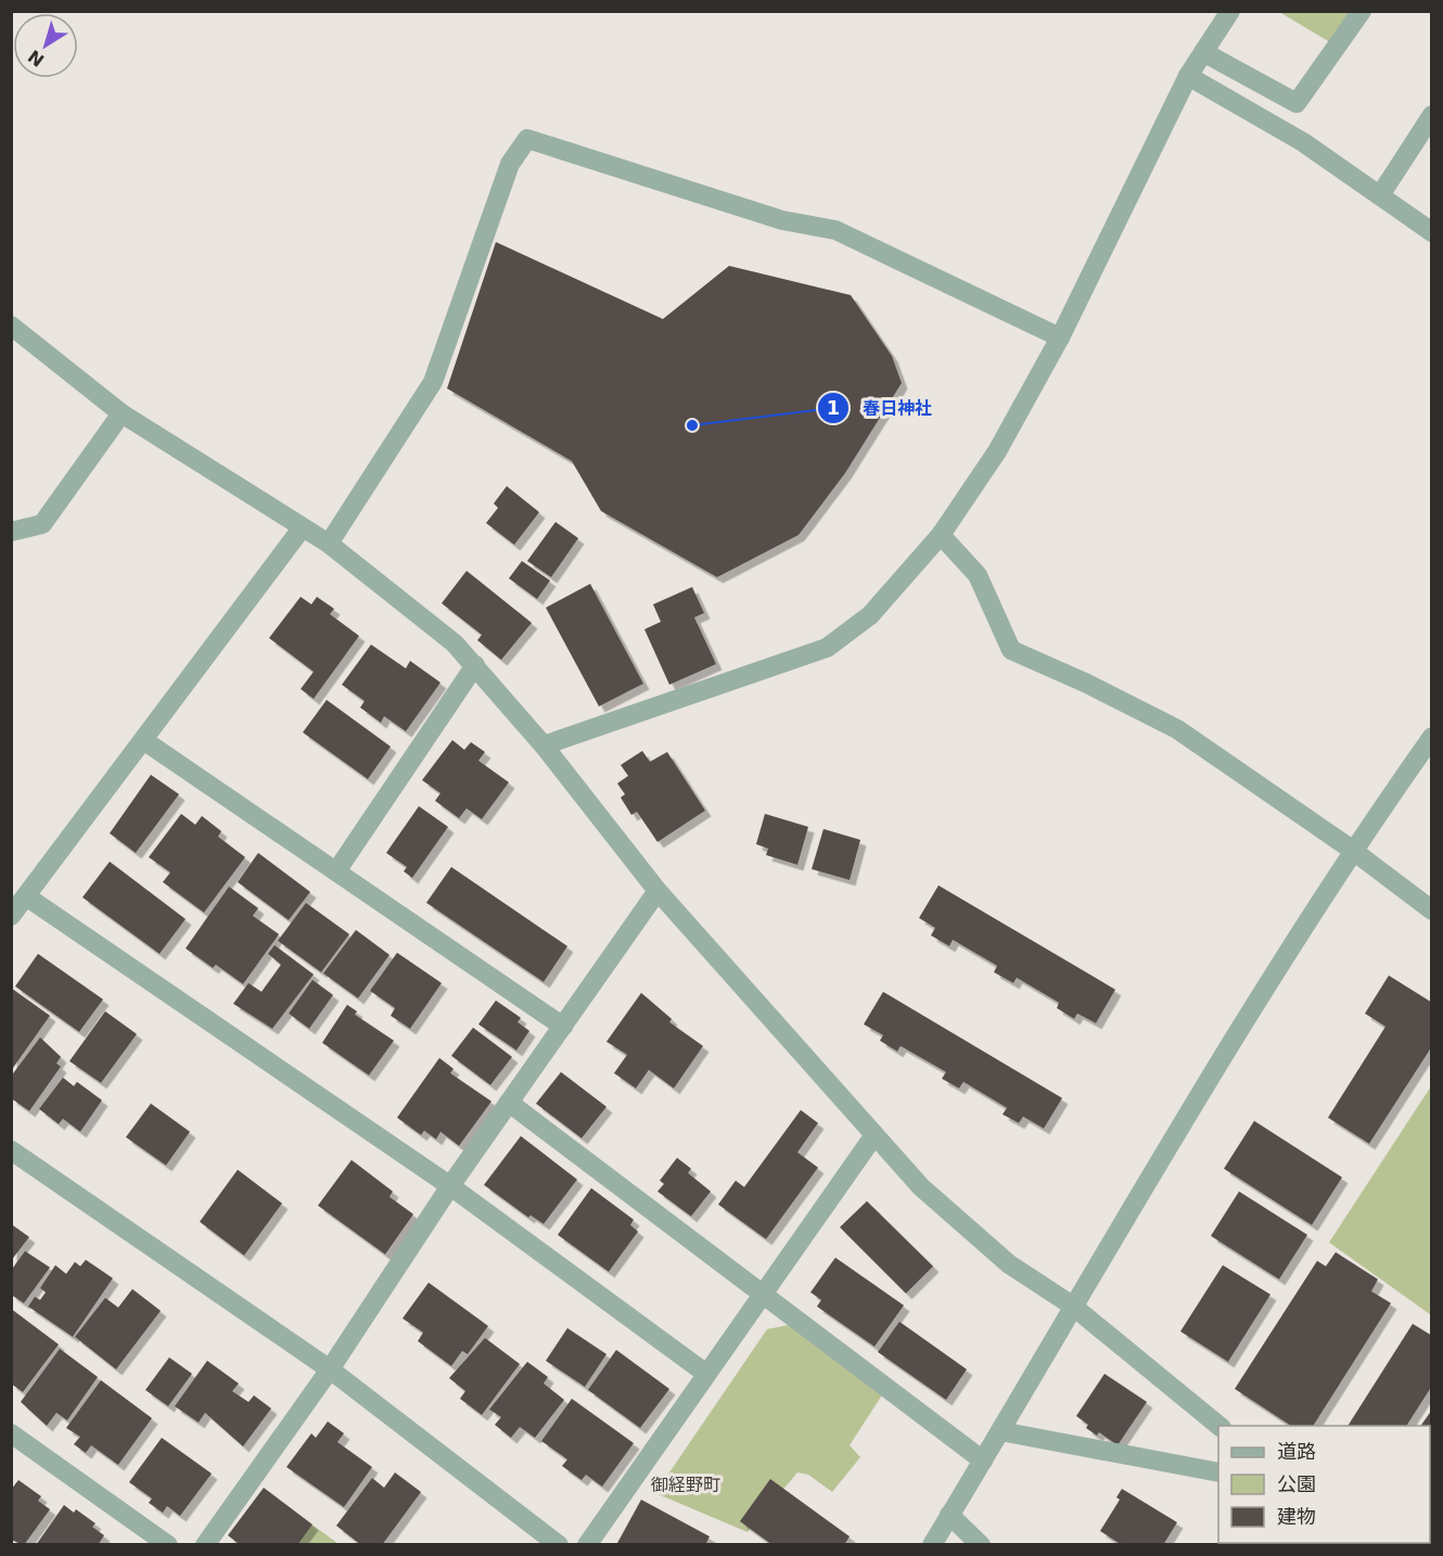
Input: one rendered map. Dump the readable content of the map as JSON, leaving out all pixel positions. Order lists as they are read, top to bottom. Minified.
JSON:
{"districts":["御経野町"],"places":["春日神社"],"legend":["道路","公園","建物"],"north":"bottom left"}
